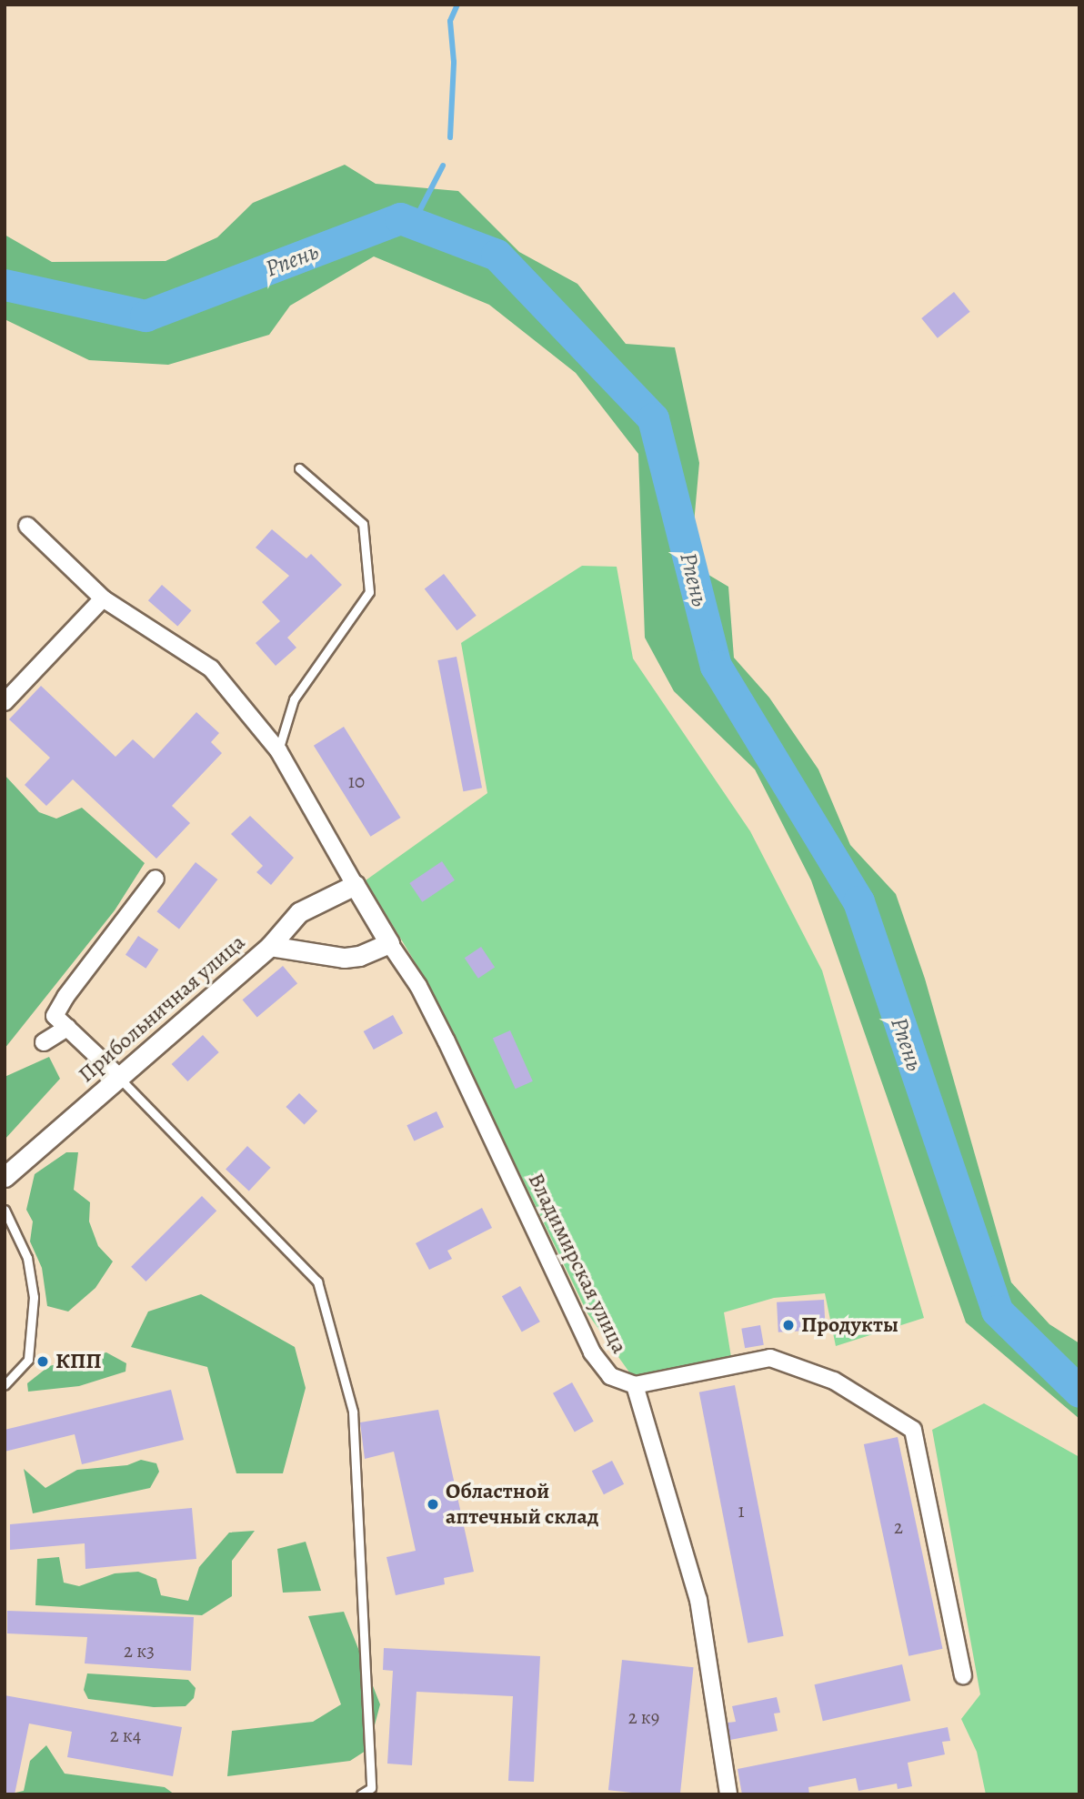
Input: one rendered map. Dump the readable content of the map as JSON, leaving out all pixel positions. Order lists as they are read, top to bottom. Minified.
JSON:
{"streets":{"street":["Прибольничная улица","Владимирская улица"]},"water":["Рпень"],"places":["Продукты","КПП","Областной аптечный склад"],"house_numbers":["10","1","2","2 к3","2 к9","2 к4"]}
